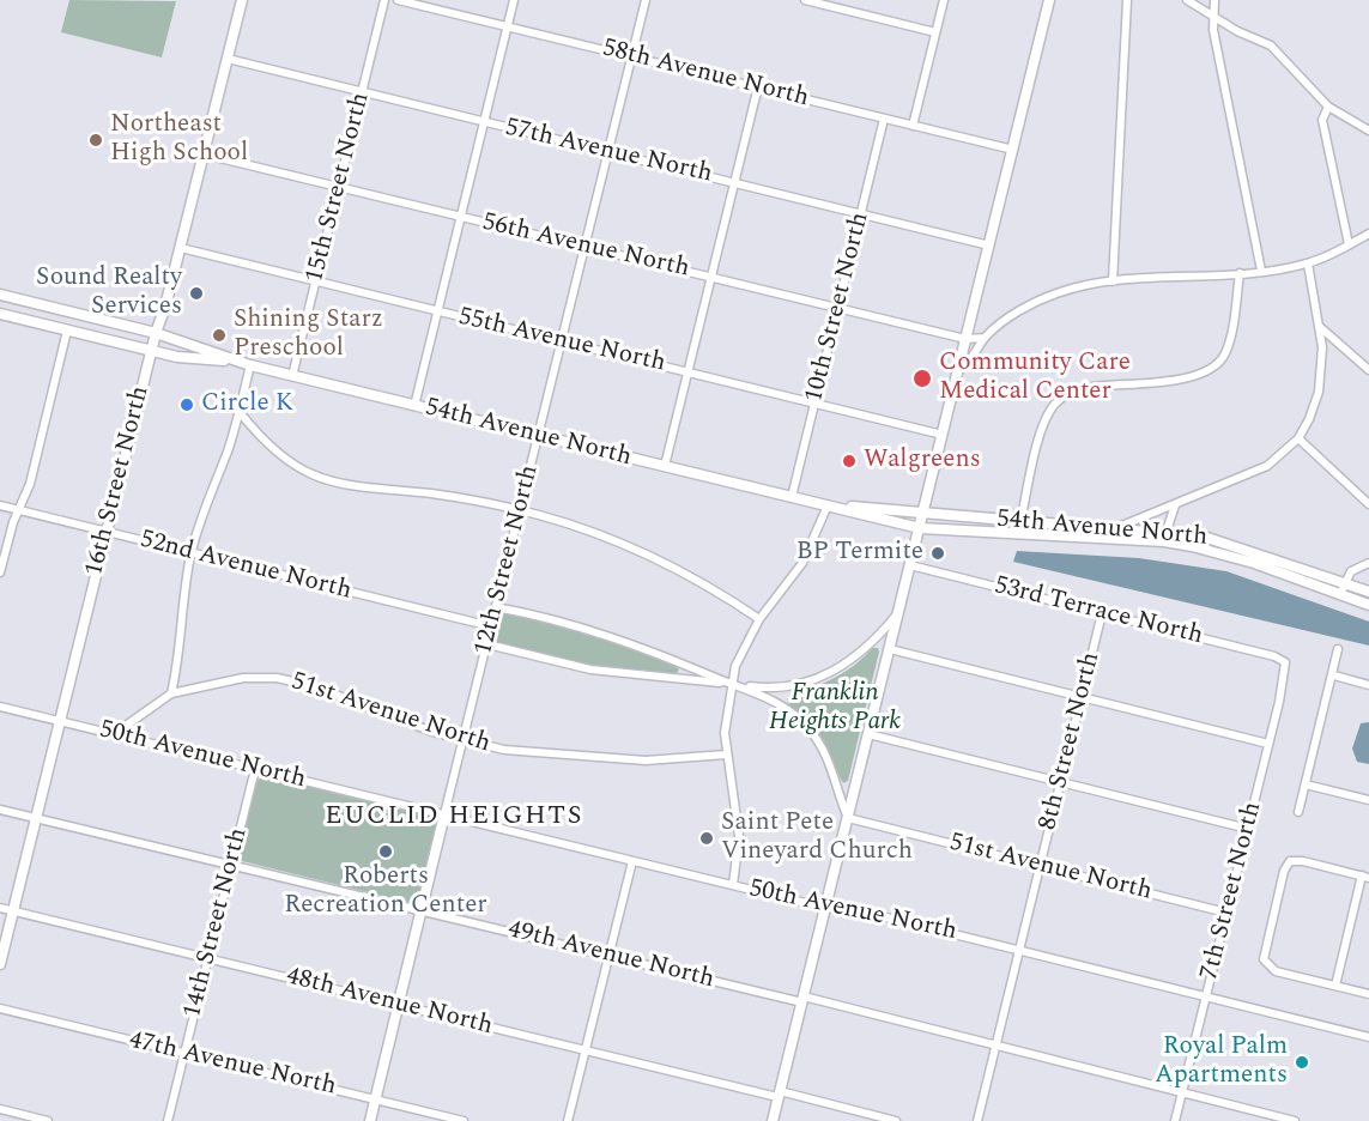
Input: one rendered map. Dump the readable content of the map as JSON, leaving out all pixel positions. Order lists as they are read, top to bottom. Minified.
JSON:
{"streets":{"main road":["54th Avenue North","16th Street North","12th Street North"],"street":["58th Avenue North","57th Avenue North","15th Street North","56th Avenue North","10th Street North","55th Avenue North","52nd Avenue North","53rd Terrace North","51st Avenue North","8th Street North","50th Avenue North","7th Street North","14th Street North","49th Avenue North","48th Avenue North","47th Avenue North"]},"crossings":[["58th Avenue North","10th Street North"],["58th Avenue North","12th Street North"],["57th Avenue North","15th Street North"],["57th Avenue North","10th Street North"],["57th Avenue North","16th Street North"],["57th Avenue North","12th Street North"],["15th Street North","56th Avenue North"],["15th Street North","55th Avenue North"],["15th Street North","54th Avenue North"],["56th Avenue North","10th Street North"],["56th Avenue North","16th Street North"],["56th Avenue North","12th Street North"],["10th Street North","55th Avenue North"],["10th Street North","54th Avenue North"],["55th Avenue North","16th Street North"],["55th Avenue North","12th Street North"],["54th Avenue North","16th Street North"],["54th Avenue North","12th Street North"],["16th Street North","52nd Avenue North"],["16th Street North","50th Avenue North"],["16th Street North","49th Avenue North"],["16th Street North","48th Avenue North"],["12th Street North","52nd Avenue North"],["12th Street North","51st Avenue North"],["12th Street North","50th Avenue North"],["12th Street North","49th Avenue North"],["12th Street North","48th Avenue North"],["12th Street North","47th Avenue North"],["53rd Terrace North","8th Street North"],["53rd Terrace North","7th Street North"],["51st Avenue North","8th Street North"],["51st Avenue North","50th Avenue North"],["51st Avenue North","7th Street North"],["8th Street North","50th Avenue North"],["8th Street North","49th Avenue North"],["50th Avenue North","7th Street North"],["50th Avenue North","14th Street North"],["7th Street North","49th Avenue North"],["14th Street North","49th Avenue North"],["14th Street North","48th Avenue North"],["14th Street North","47th Avenue North"]],"districts":["EUCLID HEIGHTS"],"parks":["Franklin Heights Park"],"places":["Northeast High School","Sound Realty Services","Shining Starz Preschool","Community Care Medical Center","Circle K","Walgreens","BP Termite","Saint Pete Vineyard Church","Roberts Recreation Center","Royal Palm Apartments"]}
